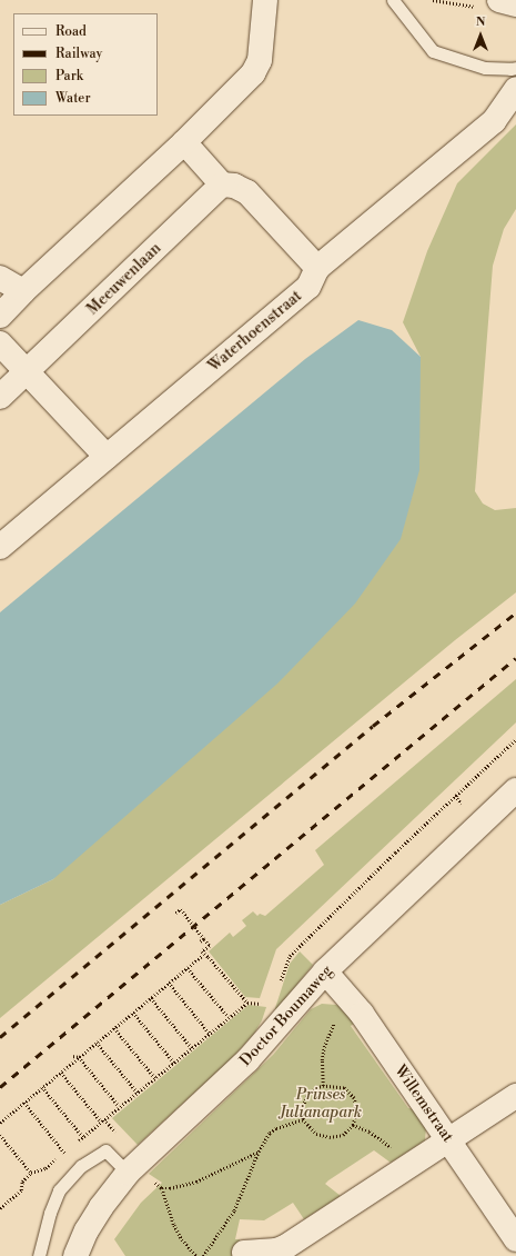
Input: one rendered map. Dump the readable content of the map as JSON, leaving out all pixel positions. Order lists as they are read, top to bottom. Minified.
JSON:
{"streets":{"street":["Meeuwenlaan","Waterhoenstraat","Doctor Boumaweg","Willemstraat"]},"crossings":[["Doctor Boumaweg","Willemstraat"]],"parks":["Prinses Julianapark"],"legend":["Road","Railway","Park","Water"],"north":"top"}
